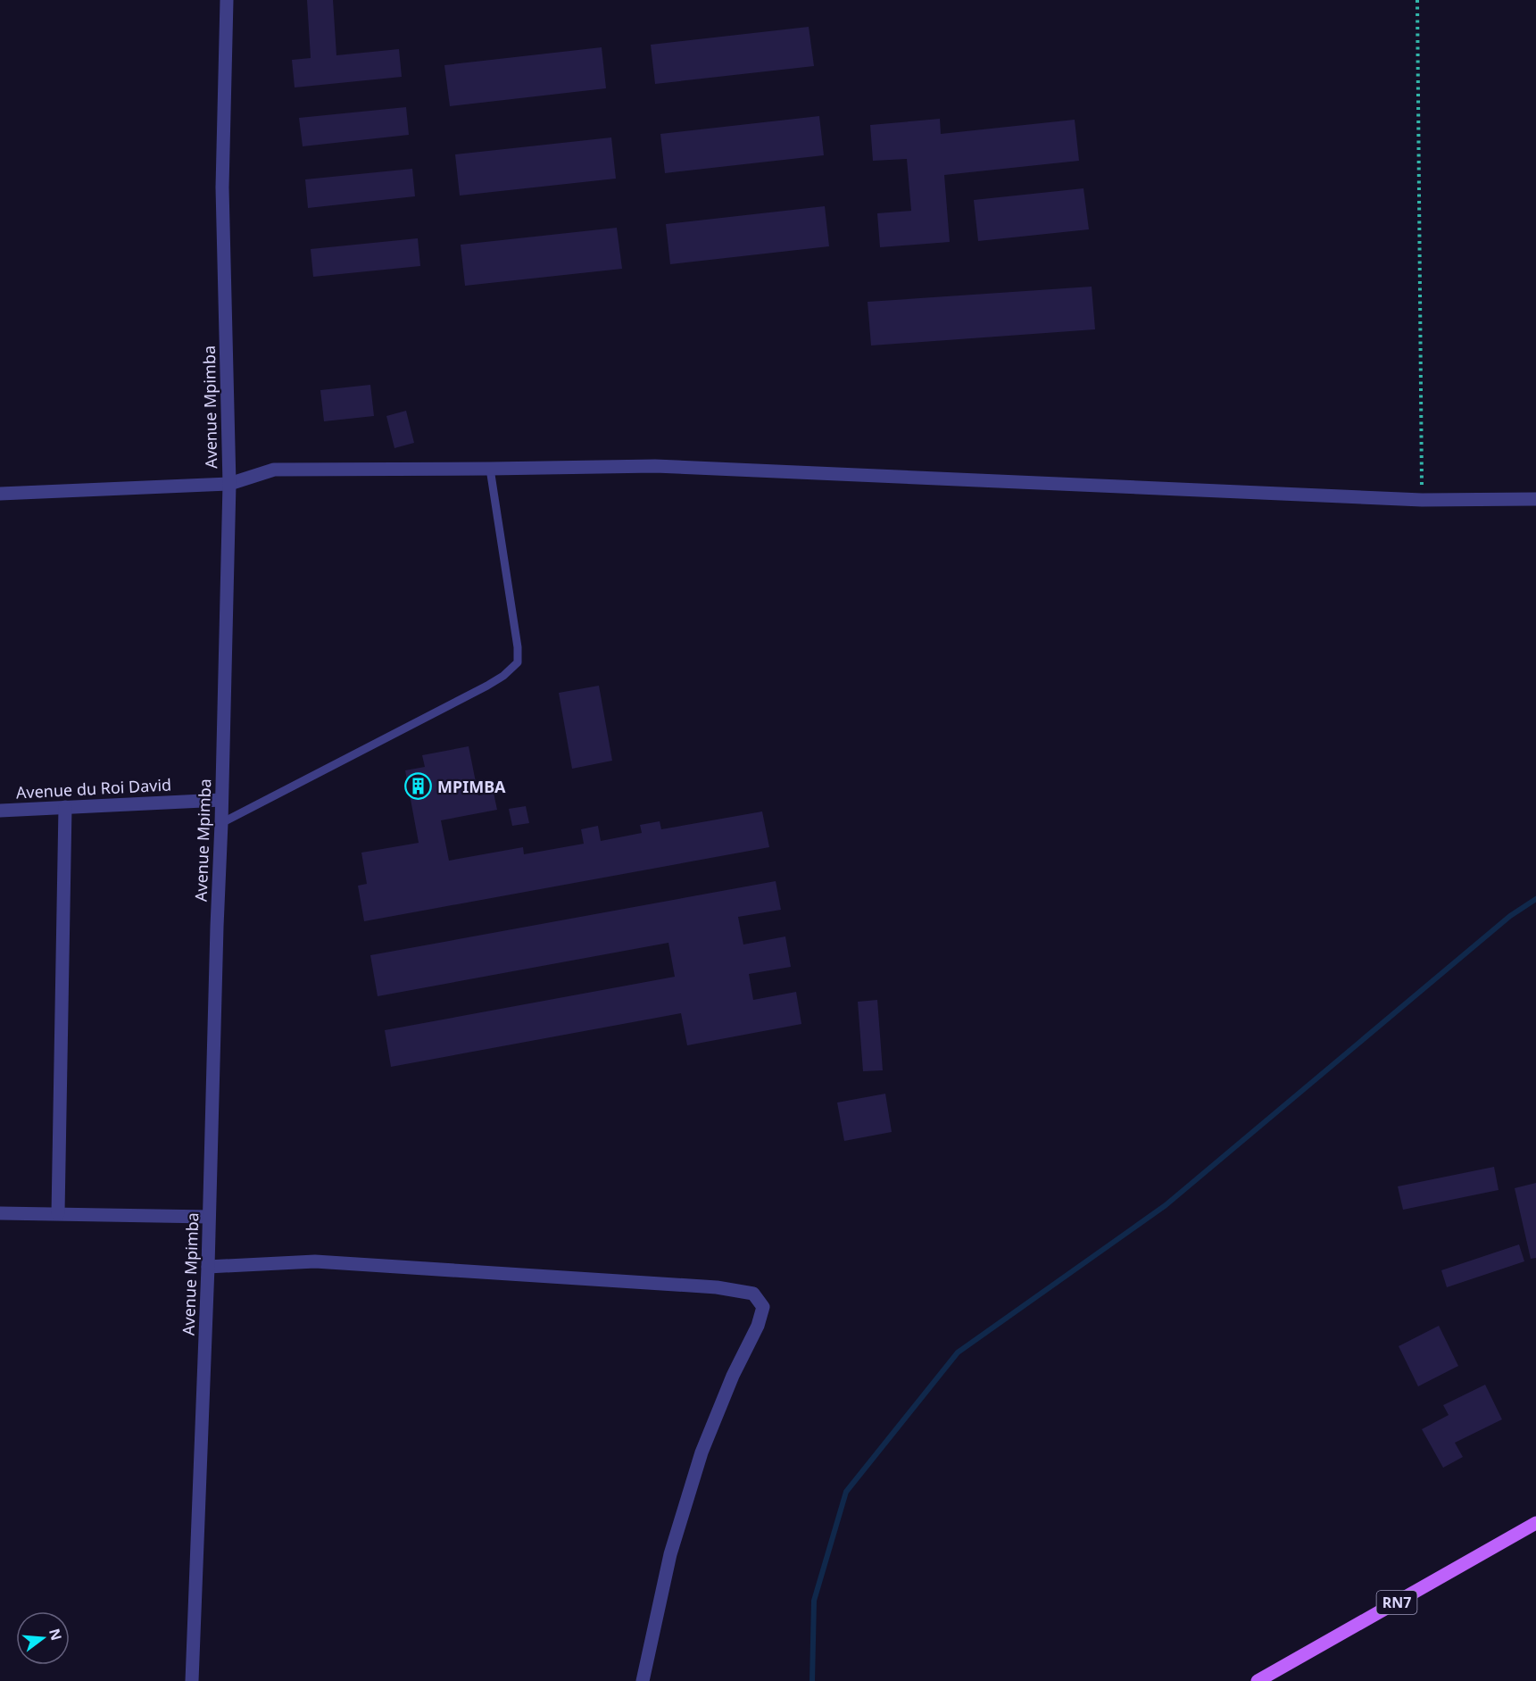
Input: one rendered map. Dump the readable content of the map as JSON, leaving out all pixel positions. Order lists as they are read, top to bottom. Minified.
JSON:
{"streets":{"main road":["RN7"],"street":["Avenue Mpimba","Avenue du Roi David"]},"crossings":[["Avenue Mpimba","Avenue du Roi David"]],"places":{"building":["MPIMBA"]},"north":"right"}
